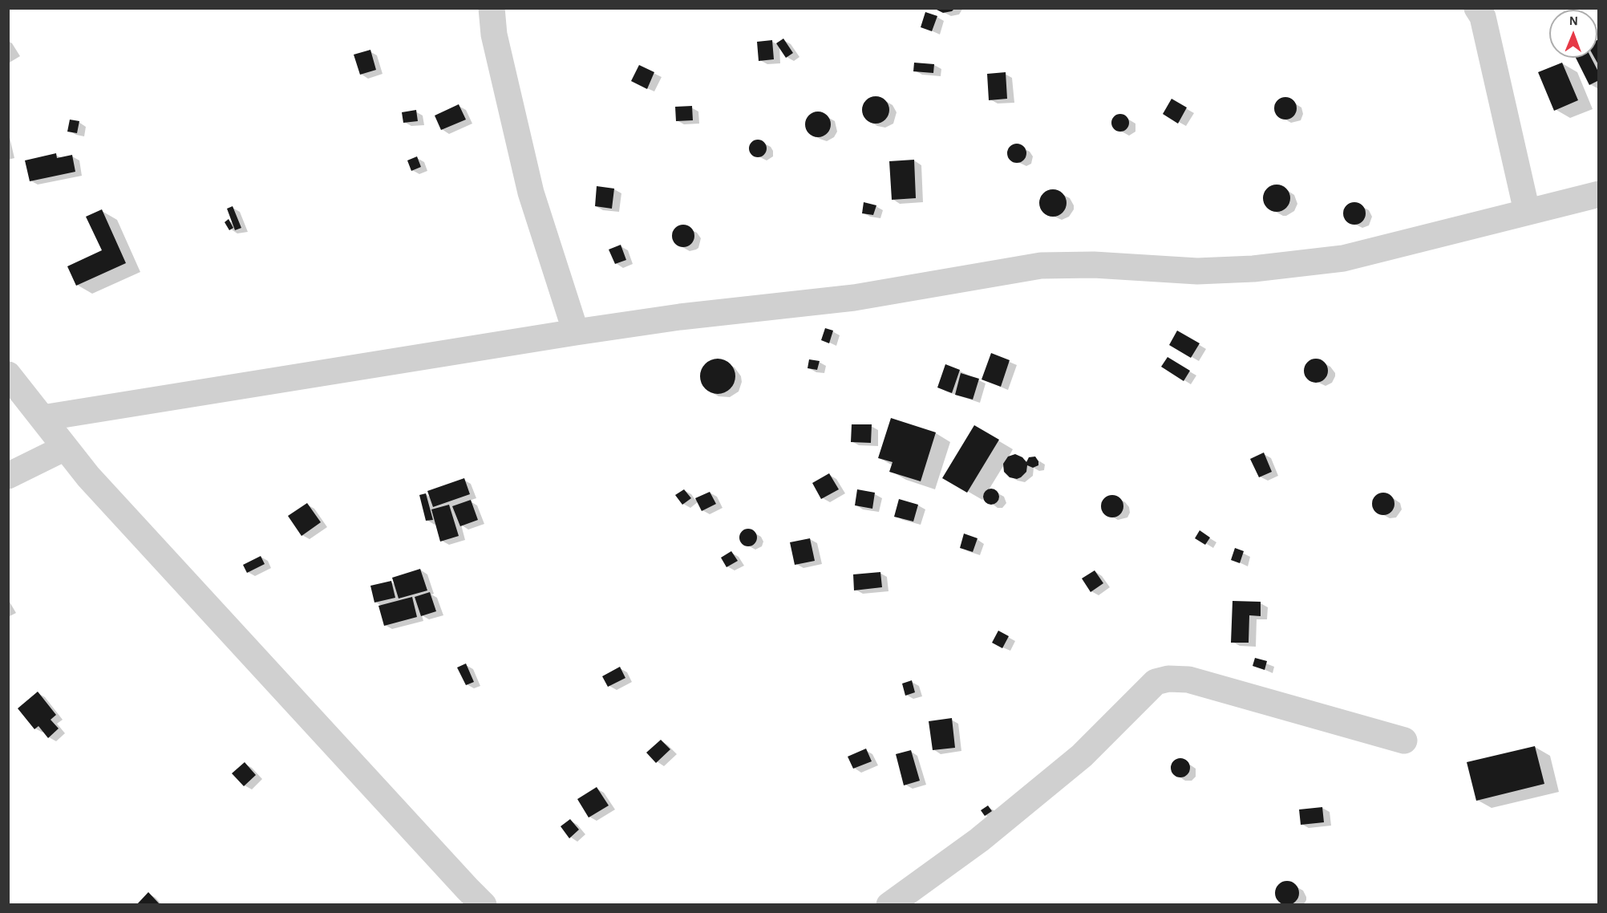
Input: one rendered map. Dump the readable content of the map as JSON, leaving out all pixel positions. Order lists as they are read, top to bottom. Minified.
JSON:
{"north":"top"}
